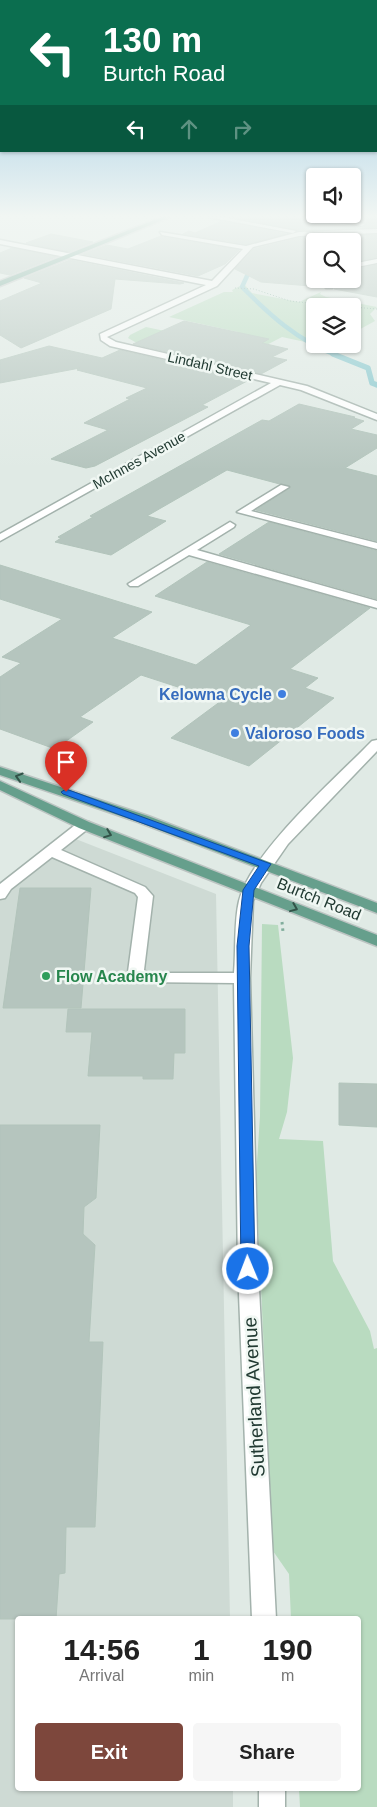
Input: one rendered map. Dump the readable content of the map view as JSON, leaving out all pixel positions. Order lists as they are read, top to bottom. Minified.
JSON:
{"streets":{"main road":["Burtch Road"],"street":["Lindahl Street","McInnes Avenue","Sutherland Avenue"]},"crossings":[["Lindahl Street","McInnes Avenue"],["Burtch Road","Sutherland Avenue"]],"places":["Kelowna Cycle","Valoroso Foods","Flow Academy"],"page":{"turn":["130 m","Burtch Road"],"eta":["14:56","Arrival","1","min","190","m"],"buttons":["Exit","Share"]}}
